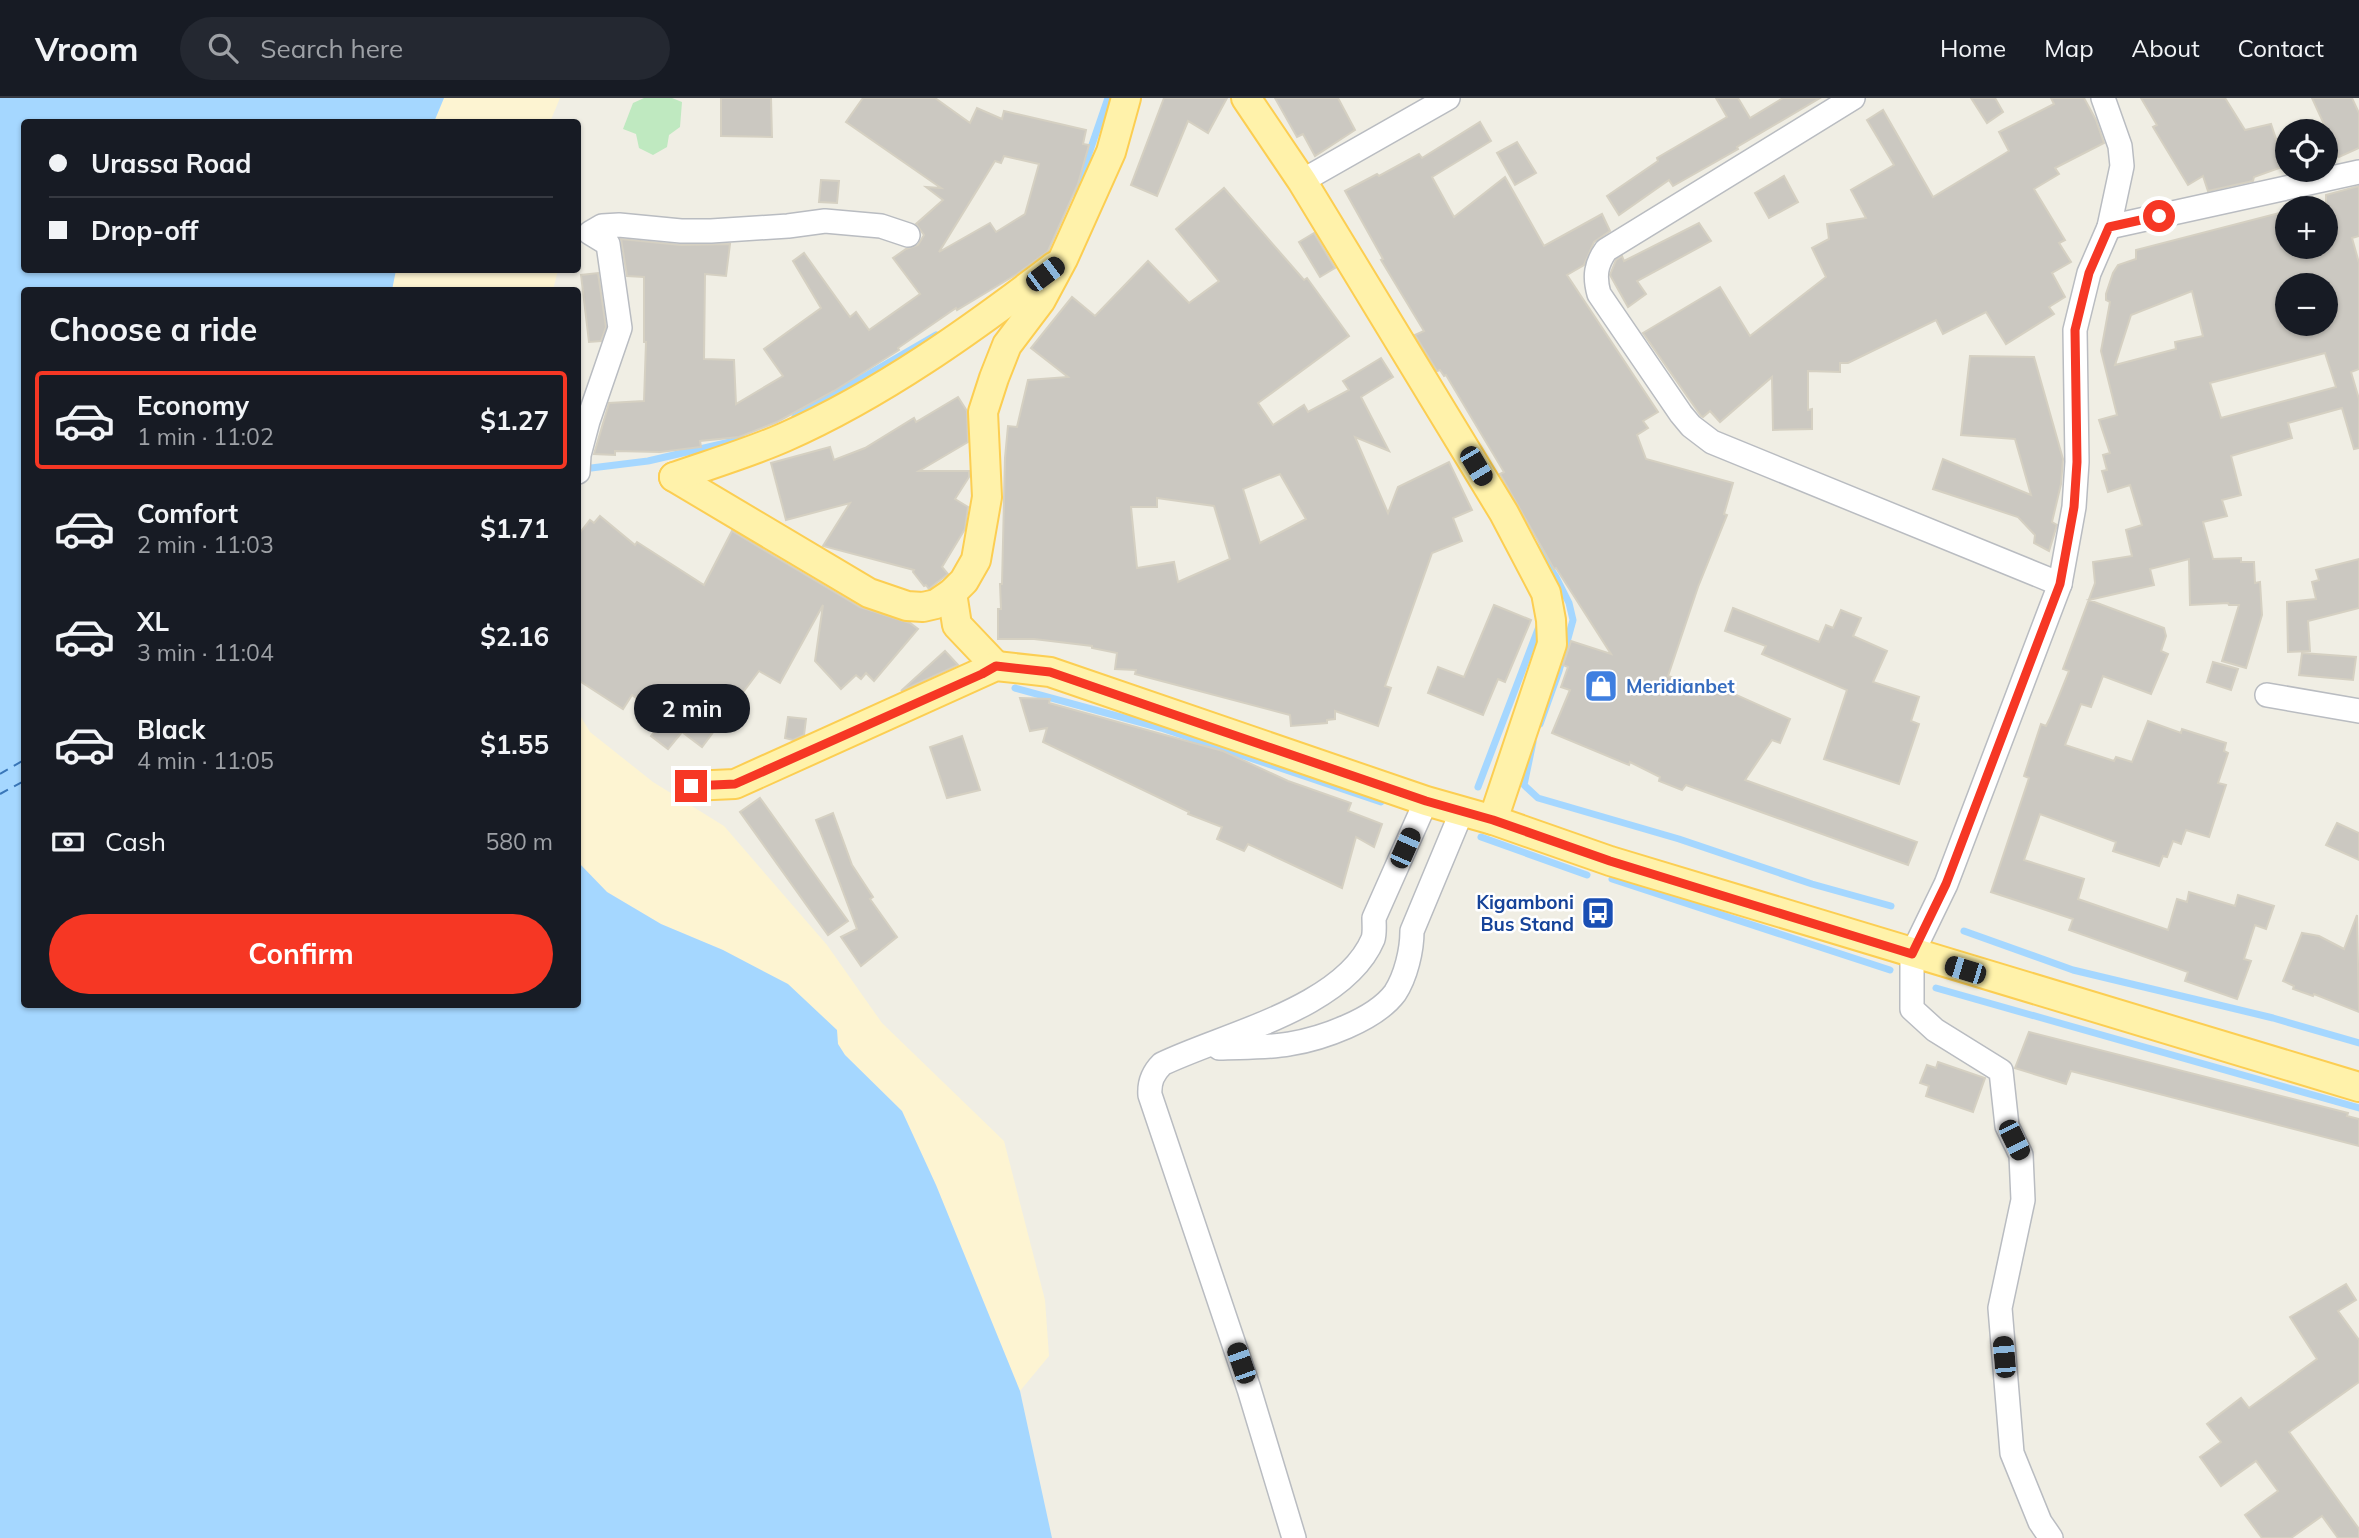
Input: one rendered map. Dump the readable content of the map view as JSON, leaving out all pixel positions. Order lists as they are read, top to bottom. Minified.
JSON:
{"places":{"shop":["Meridianbet"],"bus stop":["Kigamboni Bus Stand"]},"page":{"header":"Vroom","search":"Search here","nav":["Home","Map","About","Contact"],"map_buttons":["+","−"],"banner":["Urassa Road","Drop-off"],"heading":"Choose a ride","list":[{"name":"Economy","note":"1 min · 11:02","value":"$1.27"},{"name":"Comfort","note":"2 min · 11:03","value":"$1.71"},{"name":"XL","note":"3 min · 11:04","value":"$2.16"},{"name":"Black","note":"4 min · 11:05","value":"$1.55"}],"bubble":"2 min","pay":["Cash","580 m"],"buttons":"Confirm"}}
